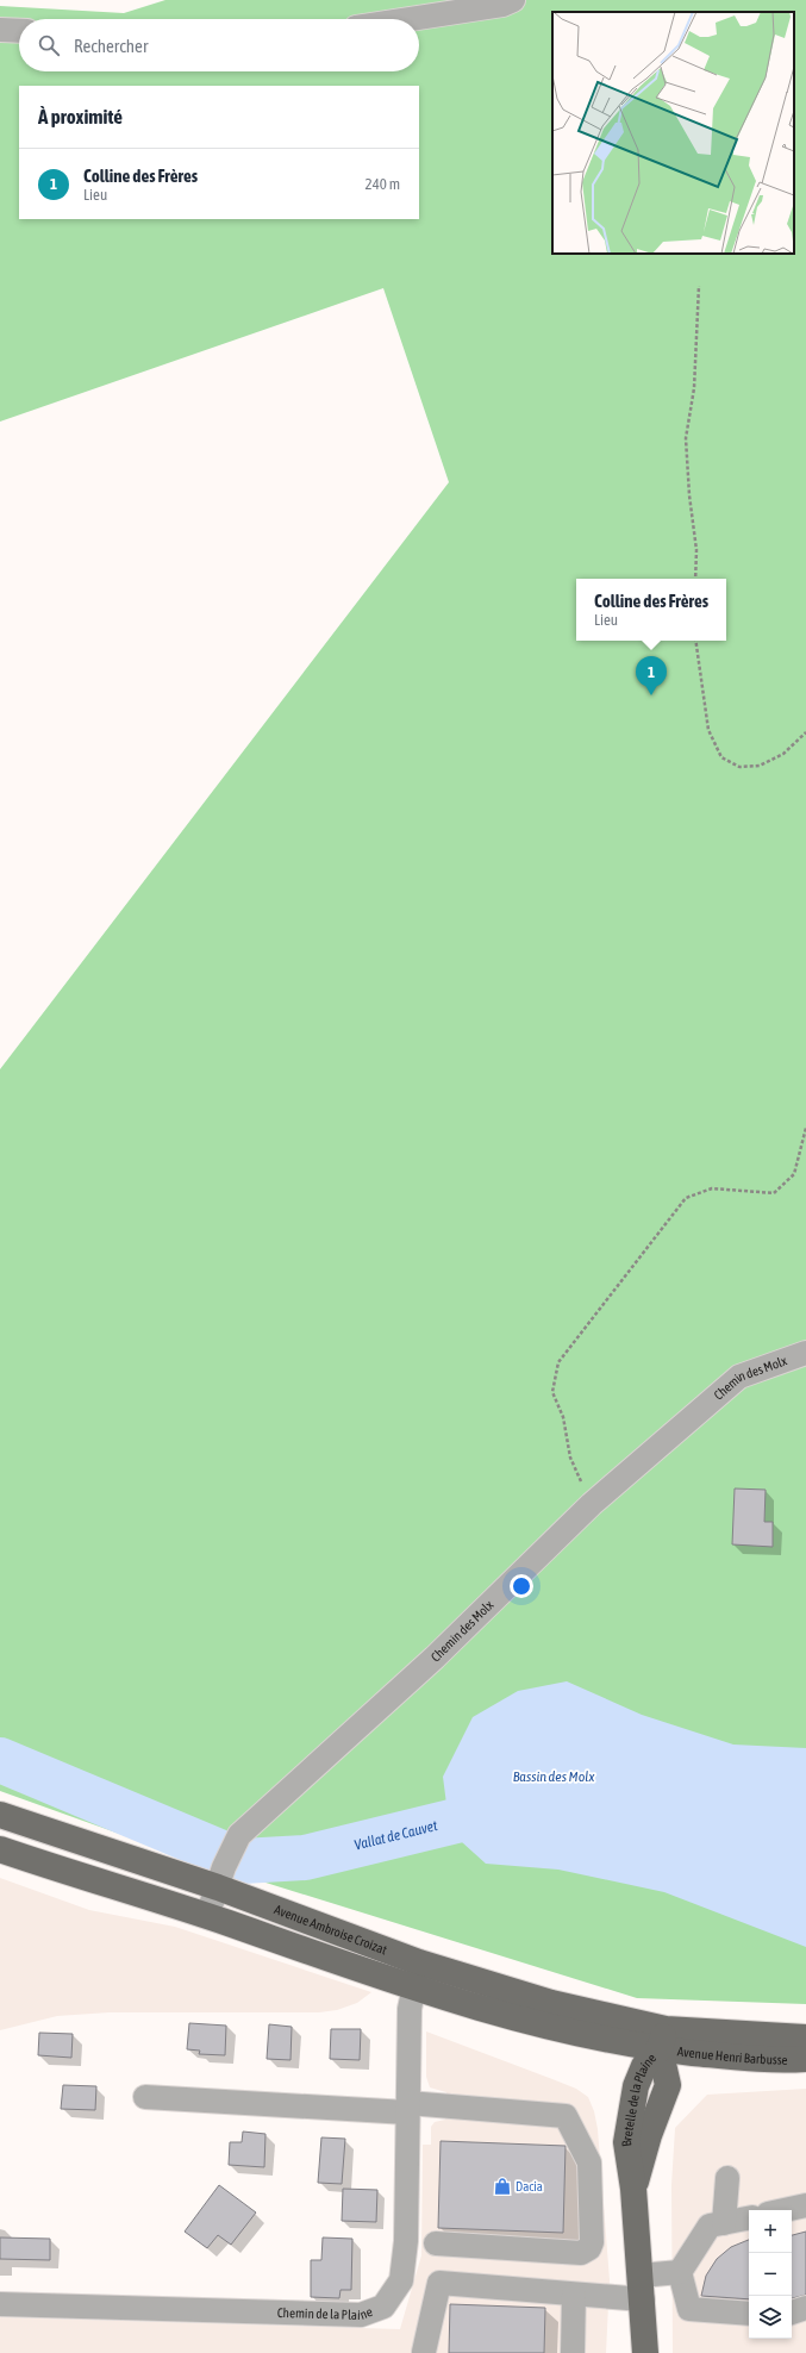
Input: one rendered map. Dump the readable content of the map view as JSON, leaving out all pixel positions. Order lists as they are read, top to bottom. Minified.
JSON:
{"streets":{"main road":["Avenue Ambroise Croizat","Avenue Henri Barbusse","Bretelle de la Plaine"],"street":["Chemin des Molx","Chemin de la Plaine"]},"crossings":[["Chemin des Molx","Avenue Ambroise Croizat"],["Avenue Ambroise Croizat","Avenue Henri Barbusse"],["Avenue Ambroise Croizat","Bretelle de la Plaine"],["Avenue Ambroise Croizat","Chemin de la Plaine"],["Avenue Henri Barbusse","Bretelle de la Plaine"]],"water":["Bassin des Molx","Vallat de Cauvet"],"places":{"shop":["Dacia"]},"page":{"search":"Rechercher","heading":"À proximité","list":[{"mark":"1","name":"Colline des Frères","note":"Lieu","value":"240 m"}],"popup":["Colline des Frères","Lieu"],"pins":"1","map_buttons":["+","−"]}}
